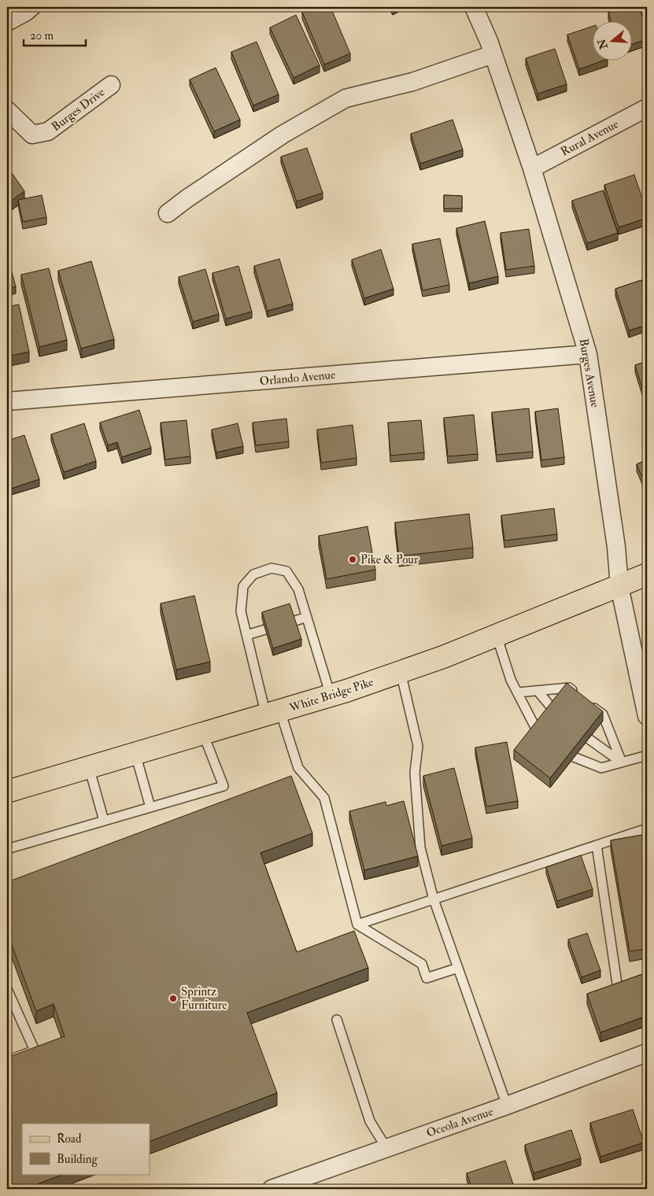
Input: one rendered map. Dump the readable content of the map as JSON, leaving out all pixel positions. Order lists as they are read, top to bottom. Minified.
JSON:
{"streets":{"main road":["White Bridge Pike"],"street":["Burges Drive","Rural Avenue","Burges Avenue","Orlando Avenue","Oceola Avenue"]},"crossings":[["Rural Avenue","Burges Avenue"],["Burges Avenue","Orlando Avenue"],["Burges Avenue","White Bridge Pike"]],"places":["Pike & Pour","Sprintz Furniture"],"legend":["Road","Building"],"scale_bar":"20 m","north":"left"}
